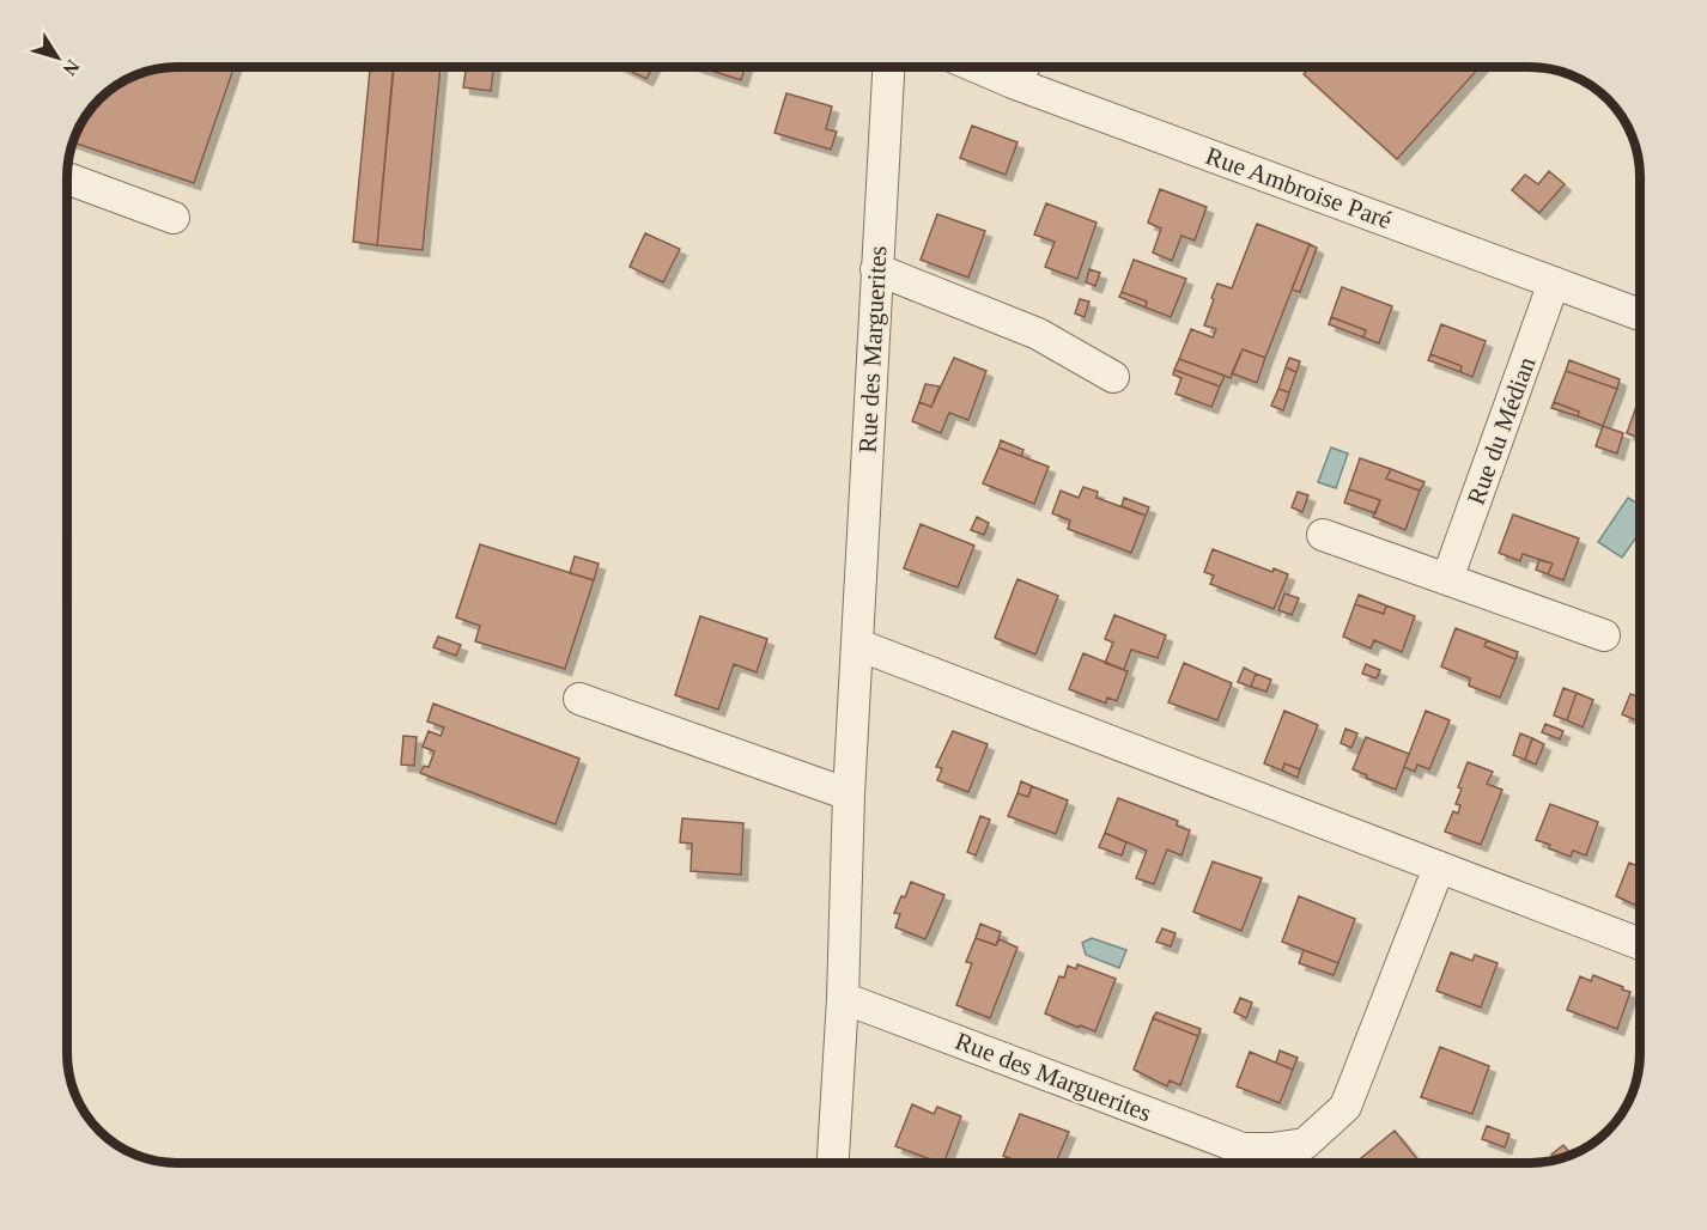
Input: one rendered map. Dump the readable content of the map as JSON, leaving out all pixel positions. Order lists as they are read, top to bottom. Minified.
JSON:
{"streets":{"street":["Rue Ambroise Paré","Rue des Marguerites","Rue du Médian"]},"crossings":[["Rue Ambroise Paré","Rue du Médian"]],"north":"bottom right"}
